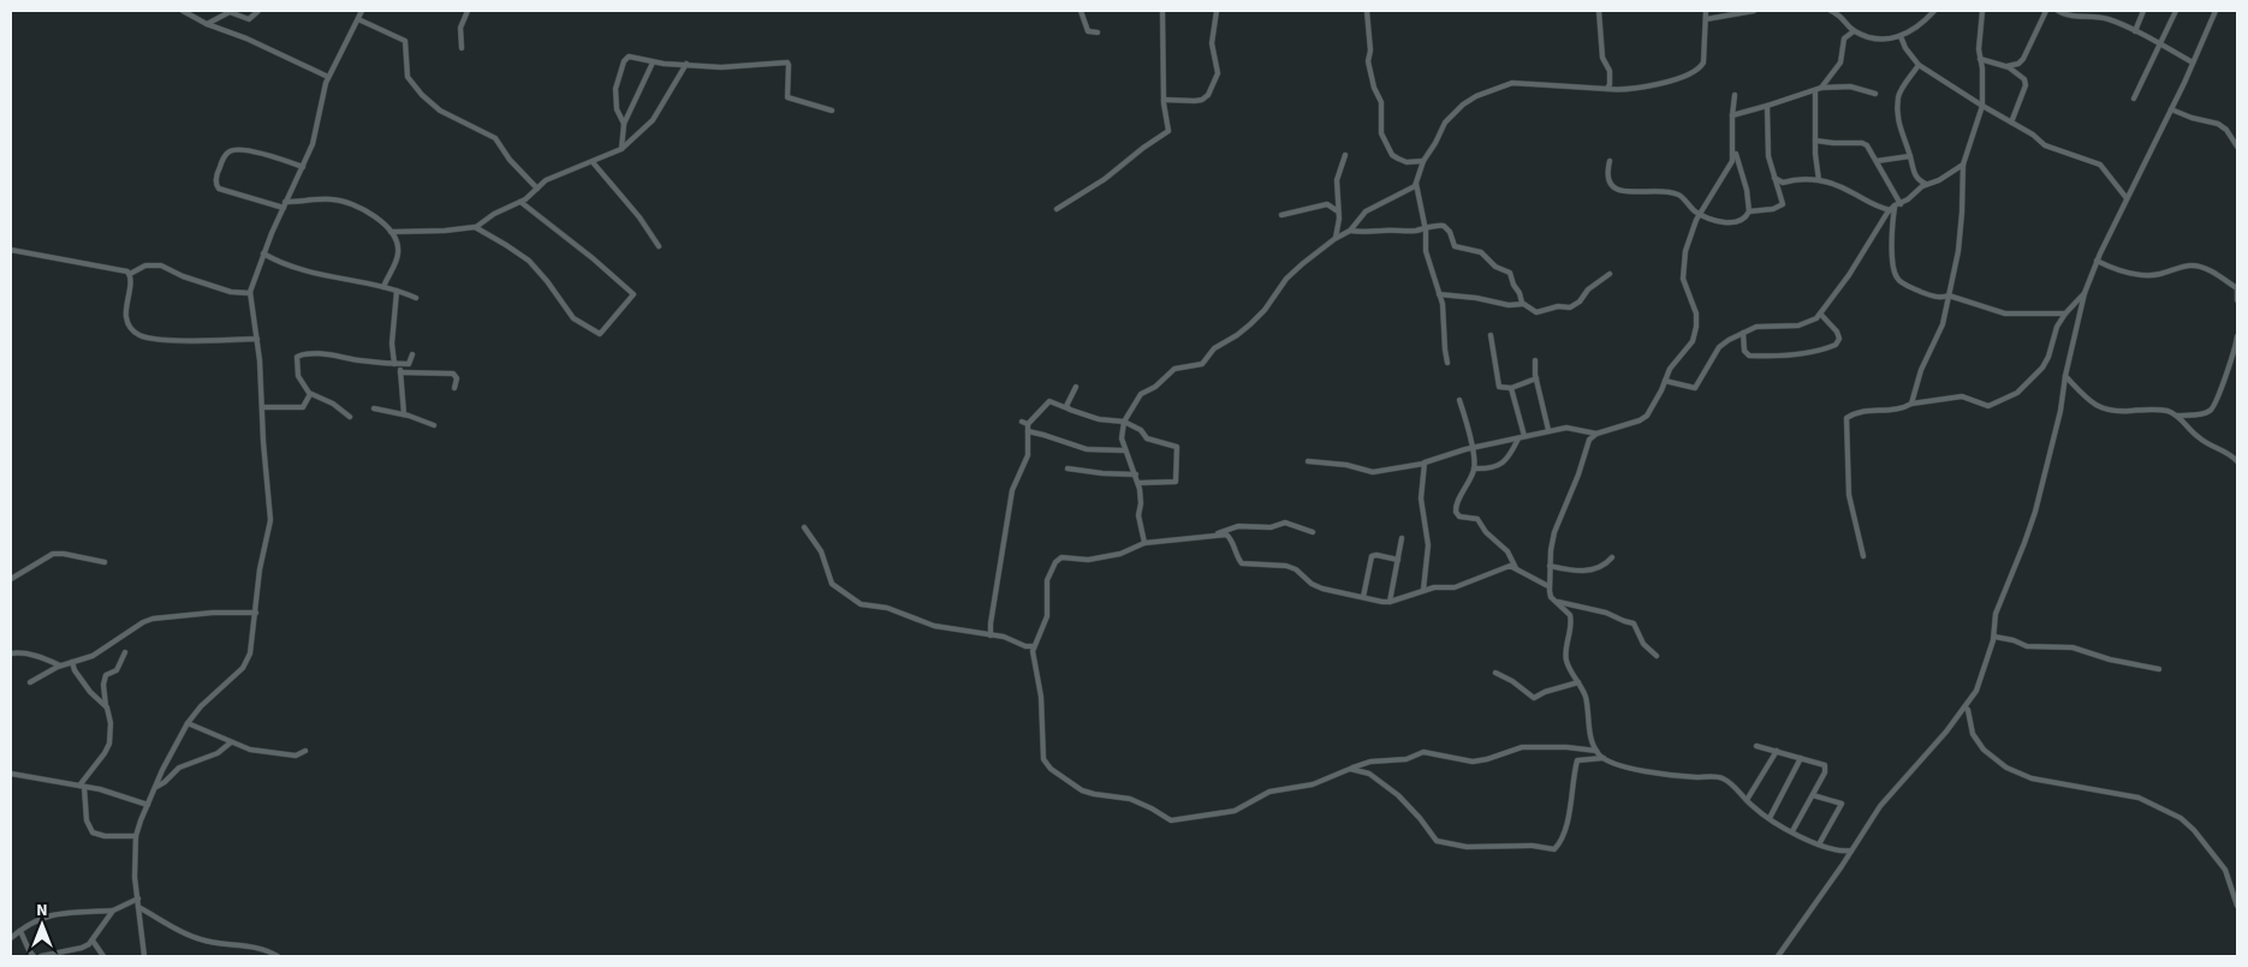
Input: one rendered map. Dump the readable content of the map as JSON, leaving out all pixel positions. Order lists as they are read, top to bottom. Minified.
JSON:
{"north":"top"}
